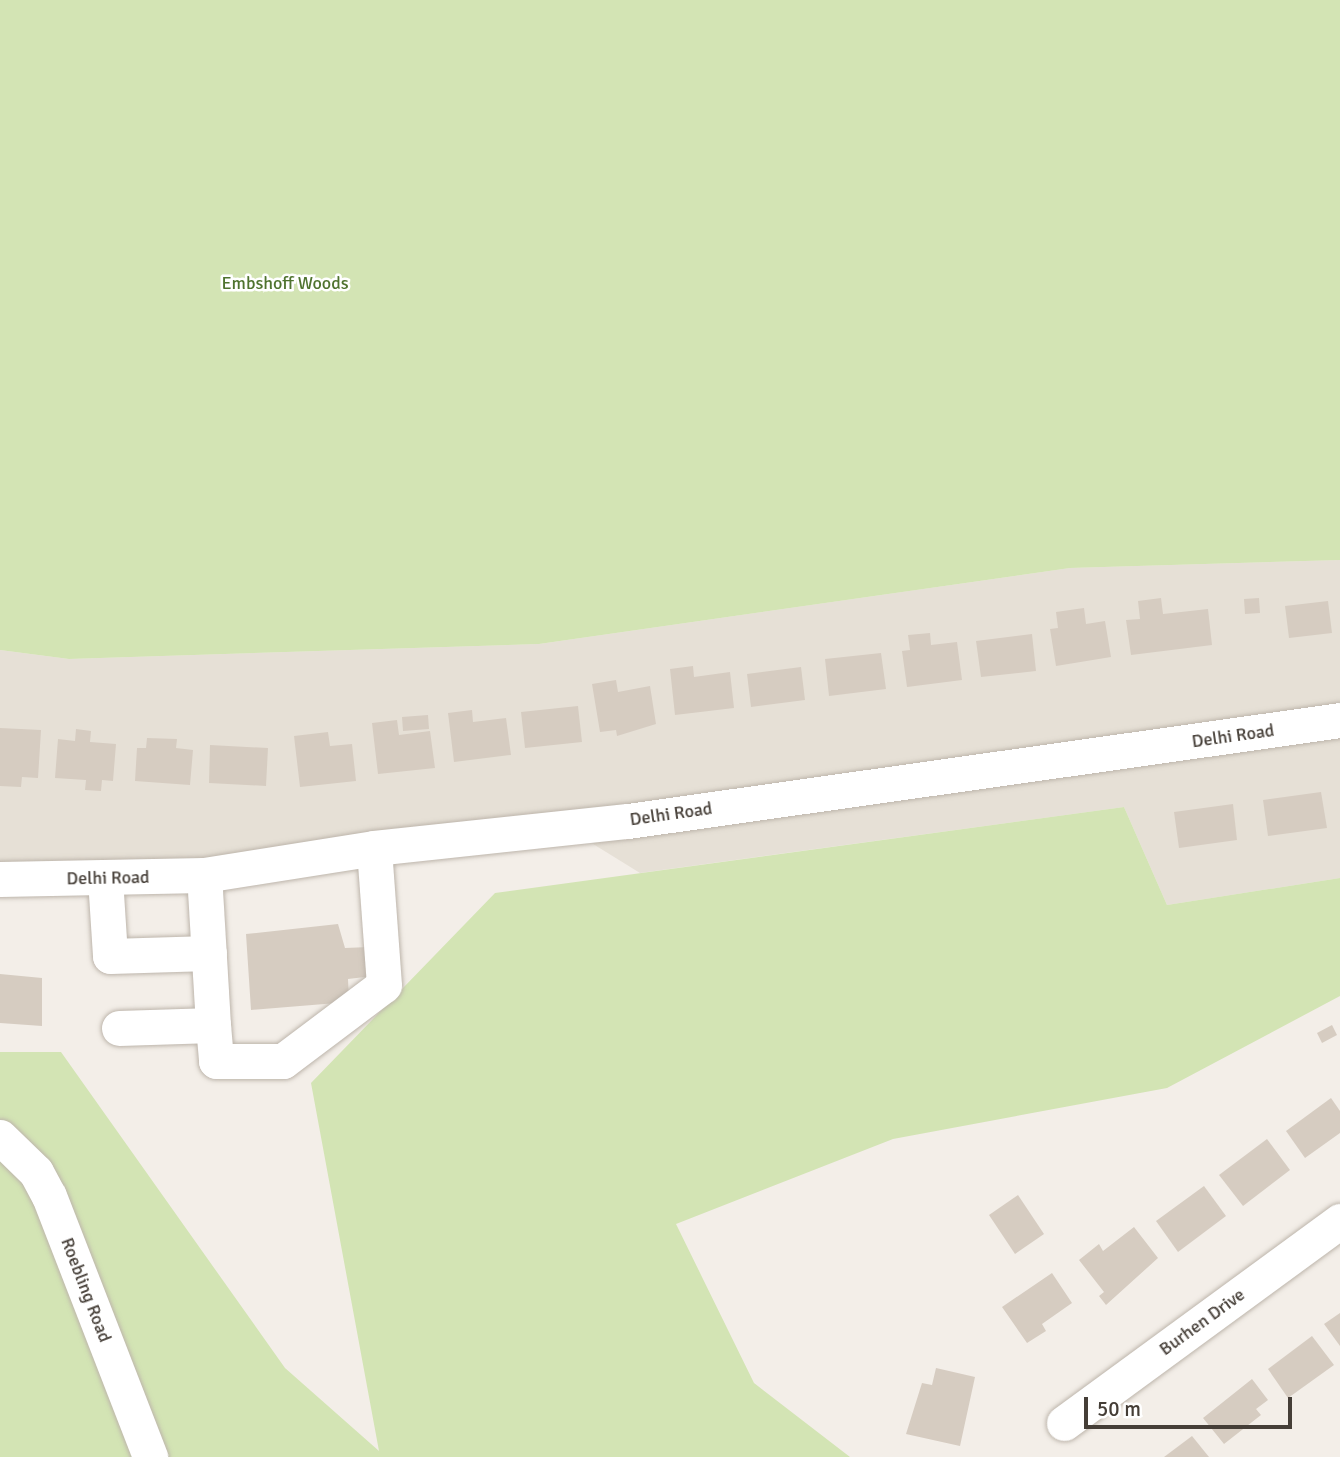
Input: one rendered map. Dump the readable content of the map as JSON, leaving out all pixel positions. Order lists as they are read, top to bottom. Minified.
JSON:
{"streets":{"street":["Delhi Road","Roebling Road","Burhen Drive"]},"parks":["Embshoff Woods"],"scale_bar":"50 m"}
